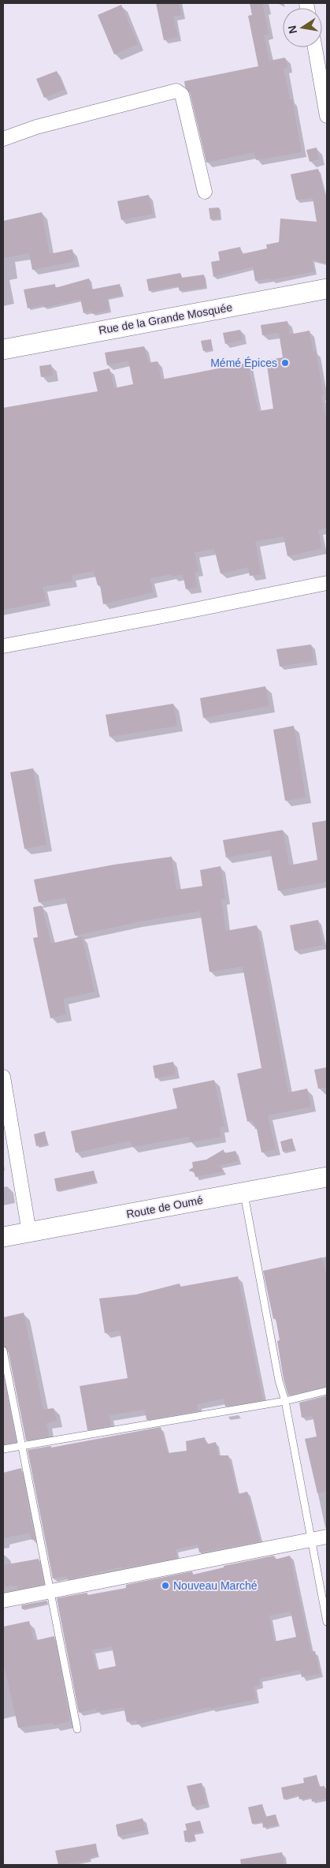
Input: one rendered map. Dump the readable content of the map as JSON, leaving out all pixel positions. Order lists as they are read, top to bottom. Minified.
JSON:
{"streets":{"street":["Rue de la Grande Mosquée","Route de Oumé"]},"places":["Mémé Épices","Nouveau Marché"],"north":"left"}
